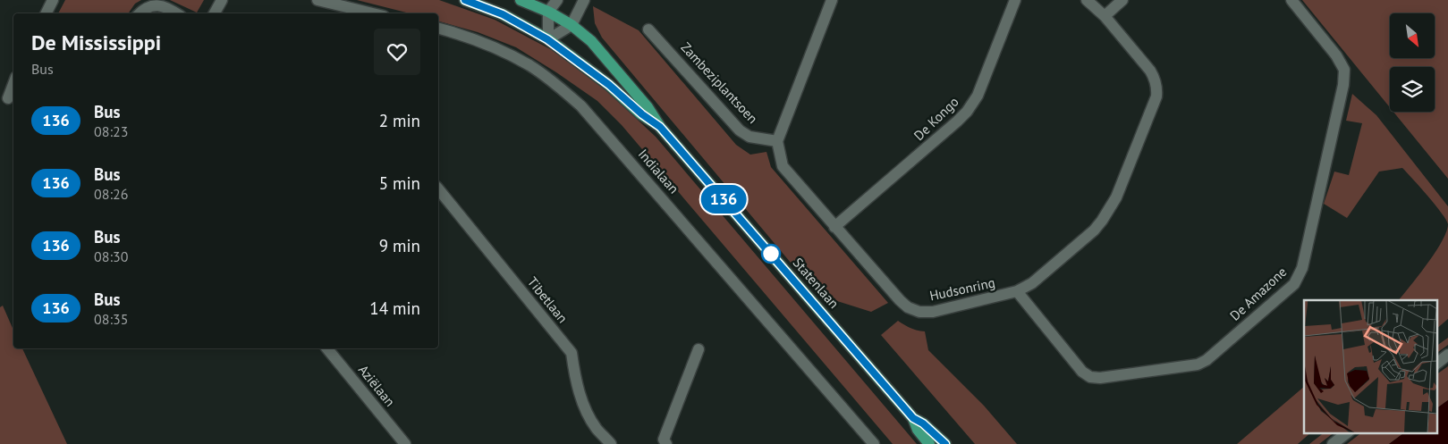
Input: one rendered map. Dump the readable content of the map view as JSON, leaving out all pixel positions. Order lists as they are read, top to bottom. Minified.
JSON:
{"streets":{"main road":["Statenlaan"],"street":["Zambeziplantsoen","De Kongo","Indialaan","Hudsonring","De Amazone","Tibetlaan","Aziëlaan"]},"crossings":[["Zambeziplantsoen","Hudsonring"],["De Kongo","Hudsonring"],["Hudsonring","De Amazone"]],"lines":["bus line 136"],"north":"bottom right","page":{"on_map":"136","heading":["De Mississippi","Bus"],"list":[{"mark":"136","name":"Bus","note":"08:23","value":"2 min"},{"mark":"136","name":"Bus","note":"08:26","value":"5 min"},{"mark":"136","name":"Bus","note":"08:30","value":"9 min"},{"mark":"136","name":"Bus","note":"08:35","value":"14 min"}]}}
